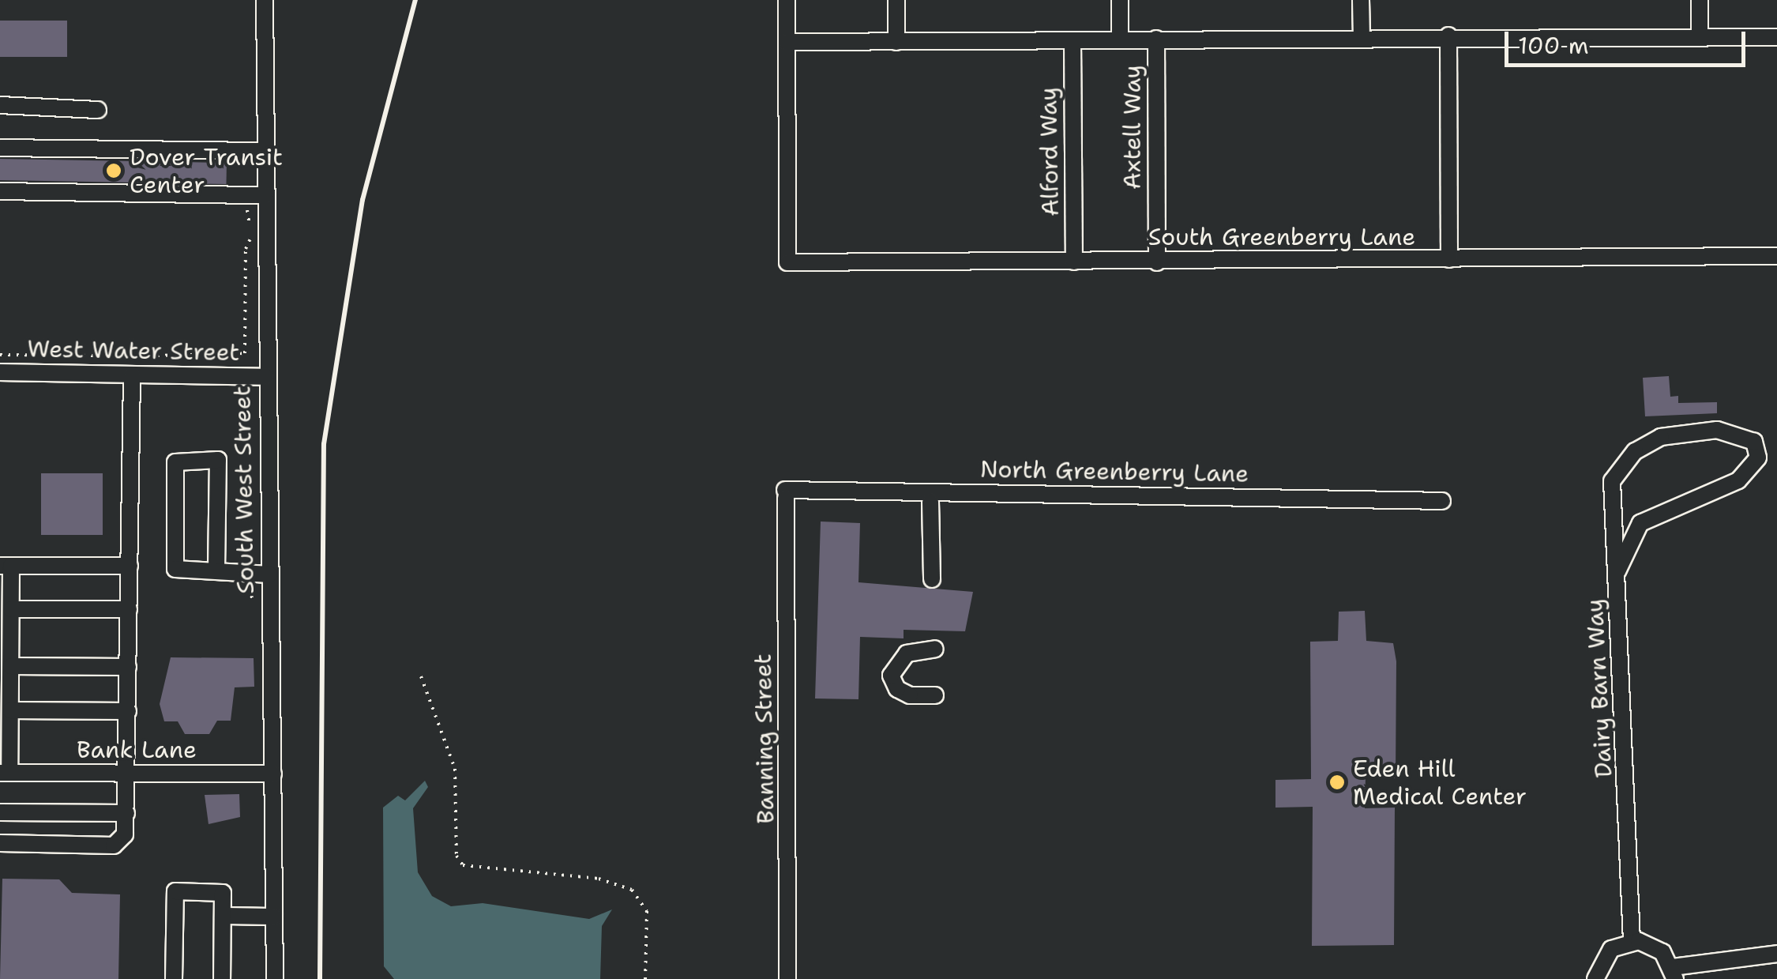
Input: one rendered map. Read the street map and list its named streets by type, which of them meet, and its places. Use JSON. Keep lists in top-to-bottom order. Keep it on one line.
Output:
{"streets":{"street":["Axtell Way","Alford Way","South Greenberry Lane","West Water Street","North Greenberry Lane","South West Street","Dairy Barn Way","Banning Street","Bank Lane"]},"crossings":[["Axtell Way","South Greenberry Lane"],["Alford Way","South Greenberry Lane"],["West Water Street","South West Street"],["North Greenberry Lane","Banning Street"],["South West Street","Bank Lane"]],"places":["Dover Transit Center","Eden Hill Medical Center"],"scale_bar":"100 m"}
